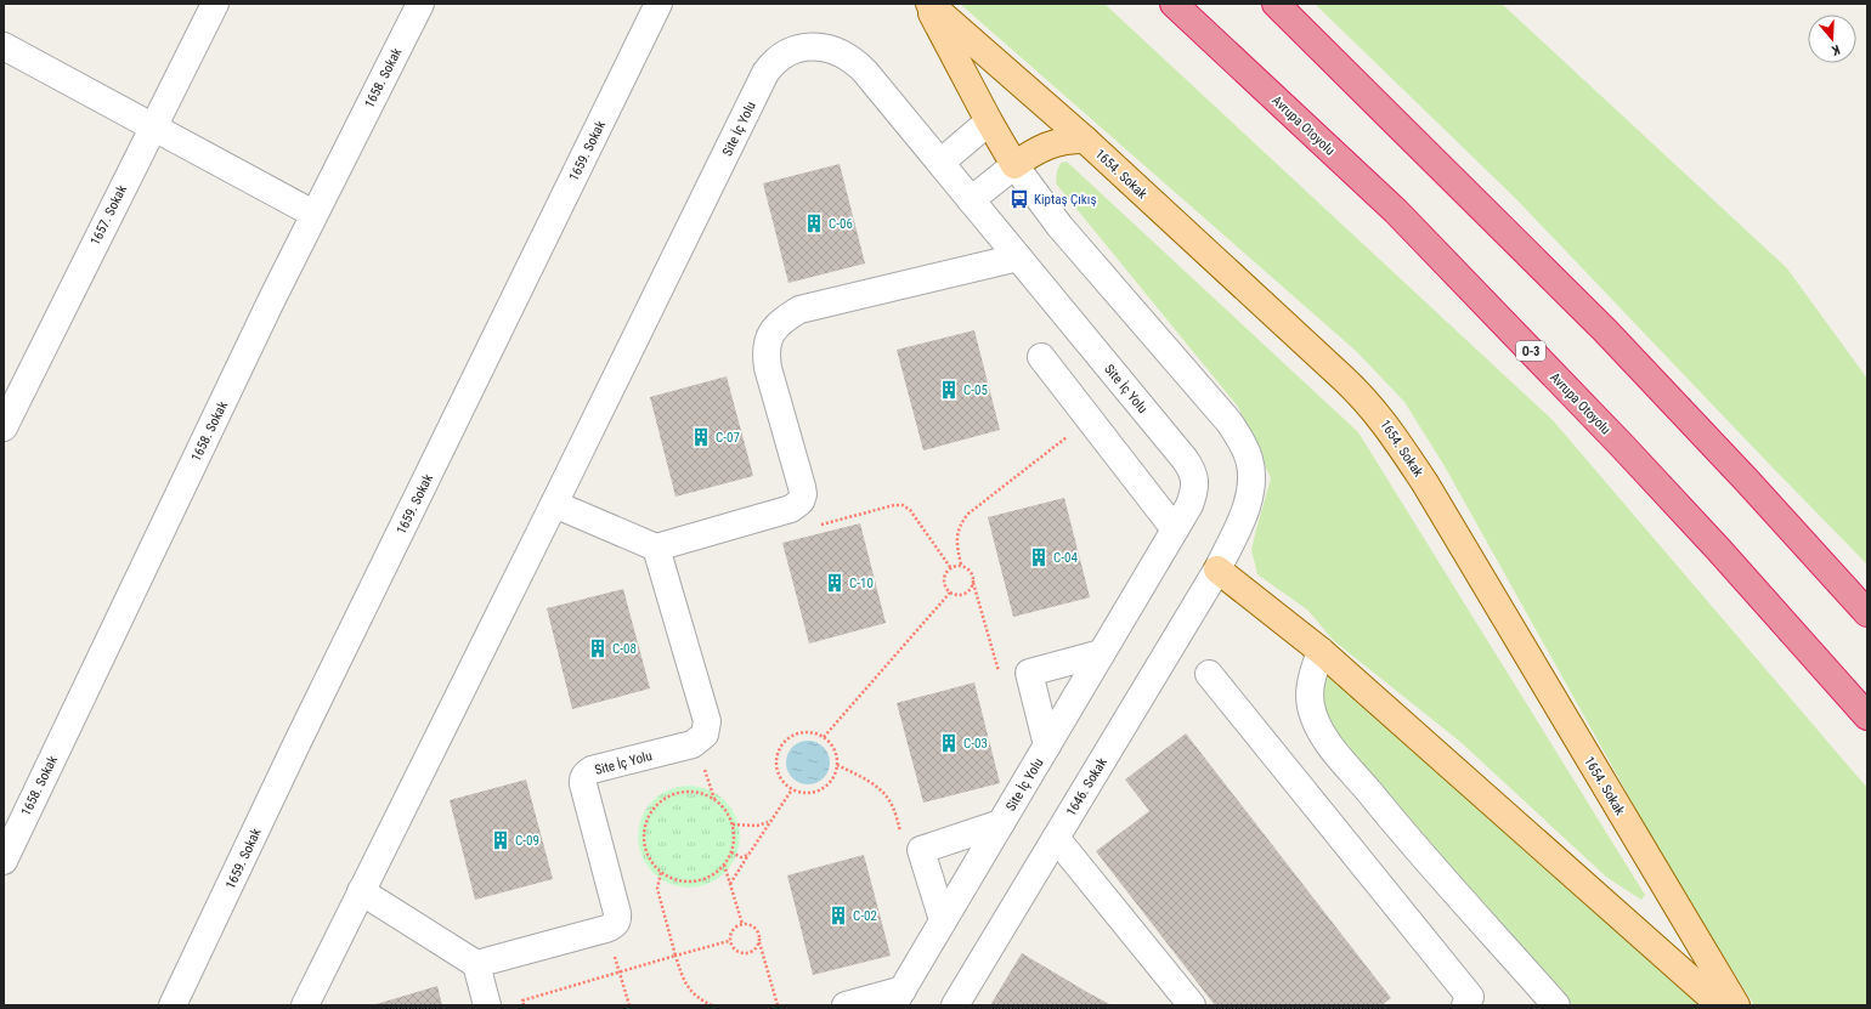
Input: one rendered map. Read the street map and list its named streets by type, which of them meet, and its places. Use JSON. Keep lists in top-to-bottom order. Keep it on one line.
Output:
{"streets":{"highway":["Avrupa Otoyolu","O-3"],"main road":["1654. Sokak"],"street":["1658. Sokak","Site İç Yolu","1659. Sokak","1657. Sokak","1646. Sokak"]},"places":{"bus stop":["Kiptaş Çıkış"],"building":["C-06","C-05","C-07","C-04","C-10","C-08","C-03","C-09","C-02"]},"north":"bottom"}
